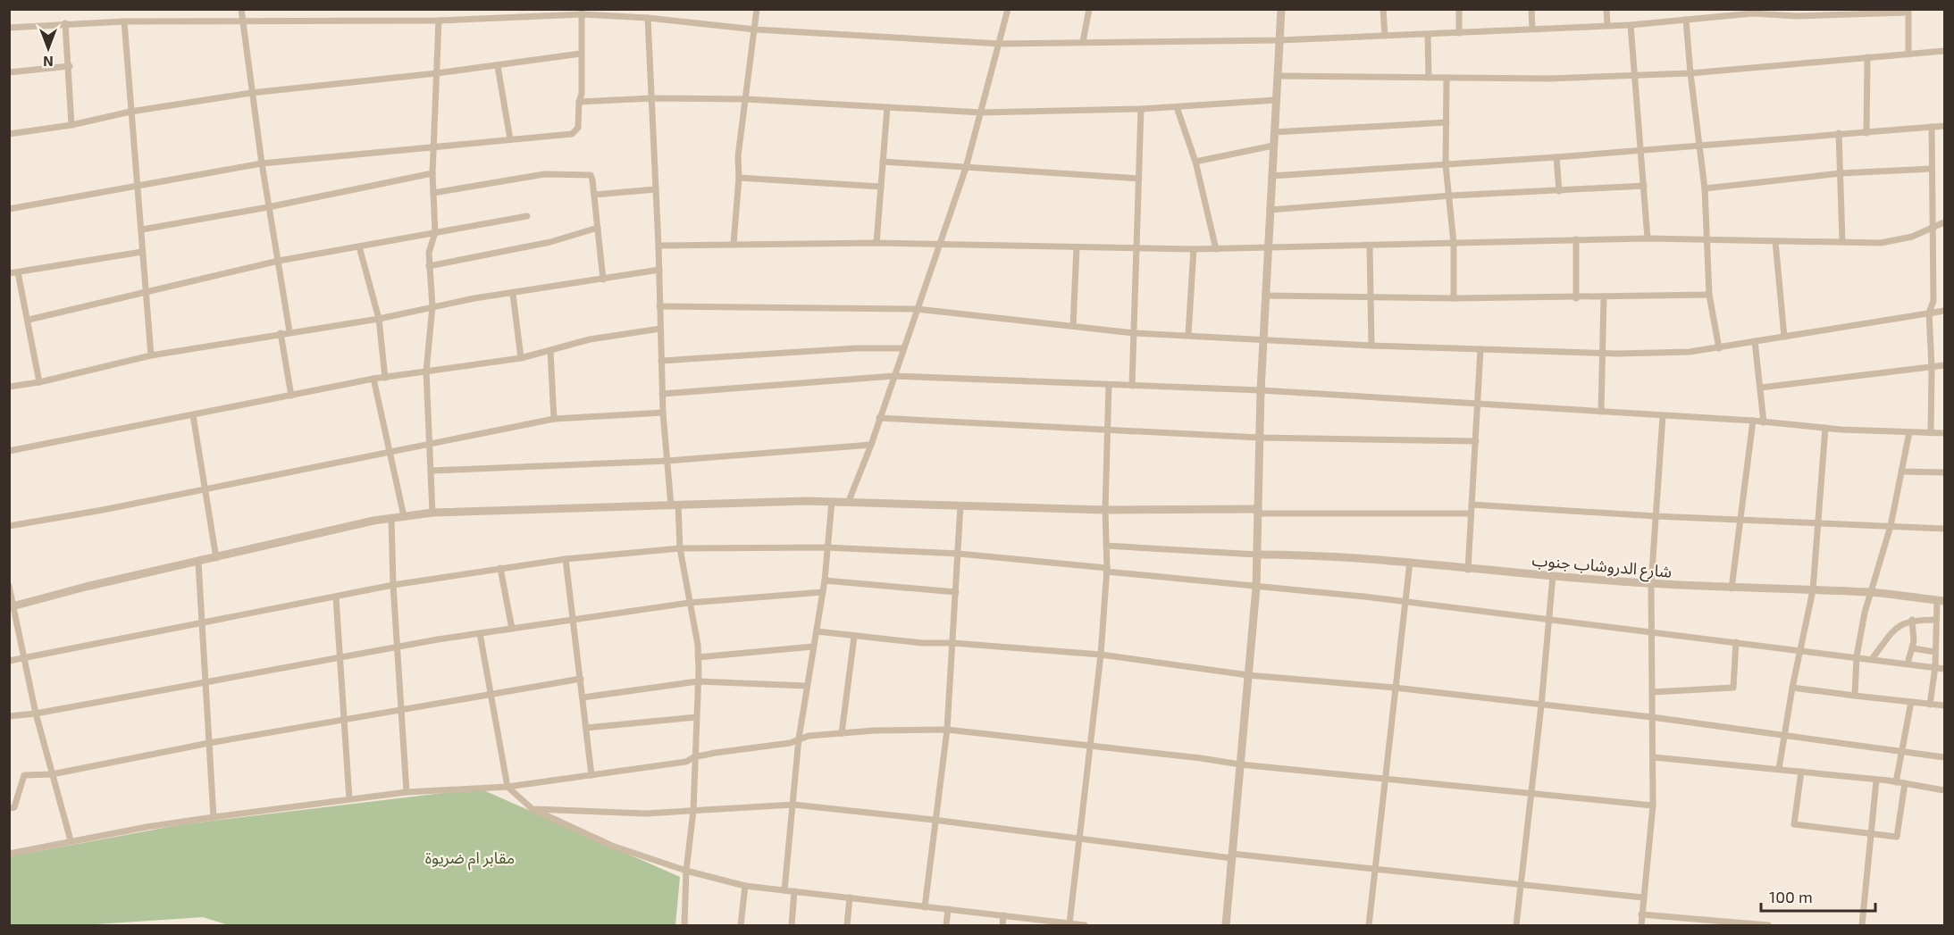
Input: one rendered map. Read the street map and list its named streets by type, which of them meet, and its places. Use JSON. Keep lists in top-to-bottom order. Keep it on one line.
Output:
{"streets":{"street":["شارع الدروشاب جنوب"]},"parks":["مقابر ام ضريوة"],"scale_bar":"100 m","north":"bottom"}
